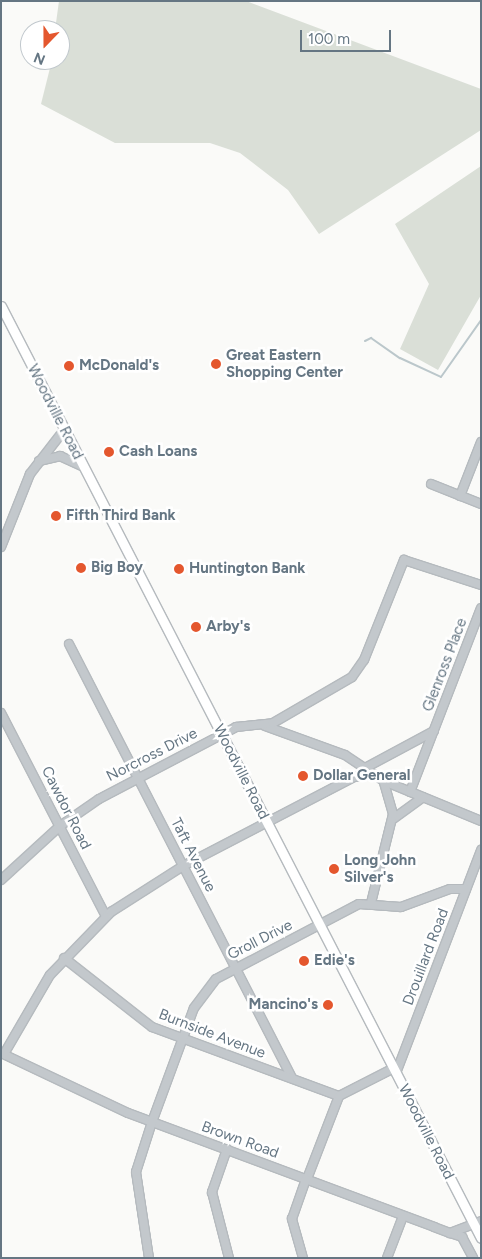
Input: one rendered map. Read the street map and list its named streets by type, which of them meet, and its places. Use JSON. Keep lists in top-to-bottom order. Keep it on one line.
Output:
{"streets":{"main road":["Woodville Road"],"street":["Glenross Place","Norcross Drive","Cawdor Road","Taft Avenue","Groll Drive","Drouillard Road","Burnside Avenue","Brown Road"]},"crossings":[["Woodville Road","Norcross Drive"],["Woodville Road","Groll Drive"],["Woodville Road","Drouillard Road"],["Norcross Drive","Cawdor Road"],["Norcross Drive","Taft Avenue"],["Taft Avenue","Groll Drive"],["Taft Avenue","Burnside Avenue"],["Groll Drive","Burnside Avenue"],["Groll Drive","Brown Road"]],"places":["Great Eastern Shopping Center","McDonald's","Cash Loans","Fifth Third Bank","Big Boy","Huntington Bank","Arby's","Dollar General","Long John Silver's","Edie's","Mancino's"],"scale_bar":"100 m","north":"bottom"}
